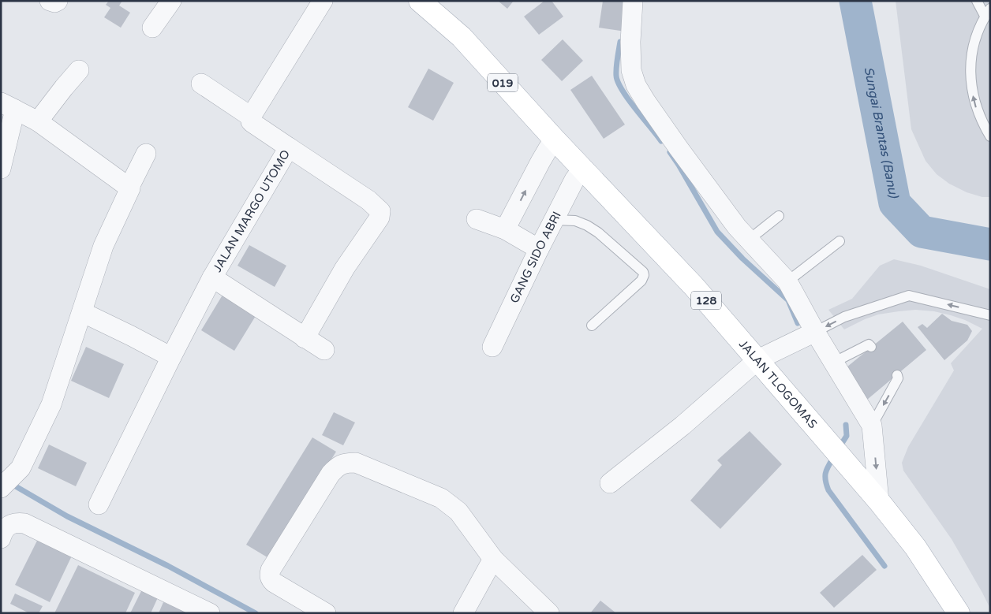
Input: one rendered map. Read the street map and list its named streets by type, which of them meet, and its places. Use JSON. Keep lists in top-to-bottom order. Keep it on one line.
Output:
{"streets":{"main road":["019","128","JALAN TLOGOMAS"],"street":["JALAN MARGO UTOMO","GANG SIDO ABRI"]},"crossings":[["019","GANG SIDO ABRI"],["019","JALAN TLOGOMAS"],["GANG SIDO ABRI","JALAN TLOGOMAS"]],"water":["Sungai Brantas (Banu)"]}
